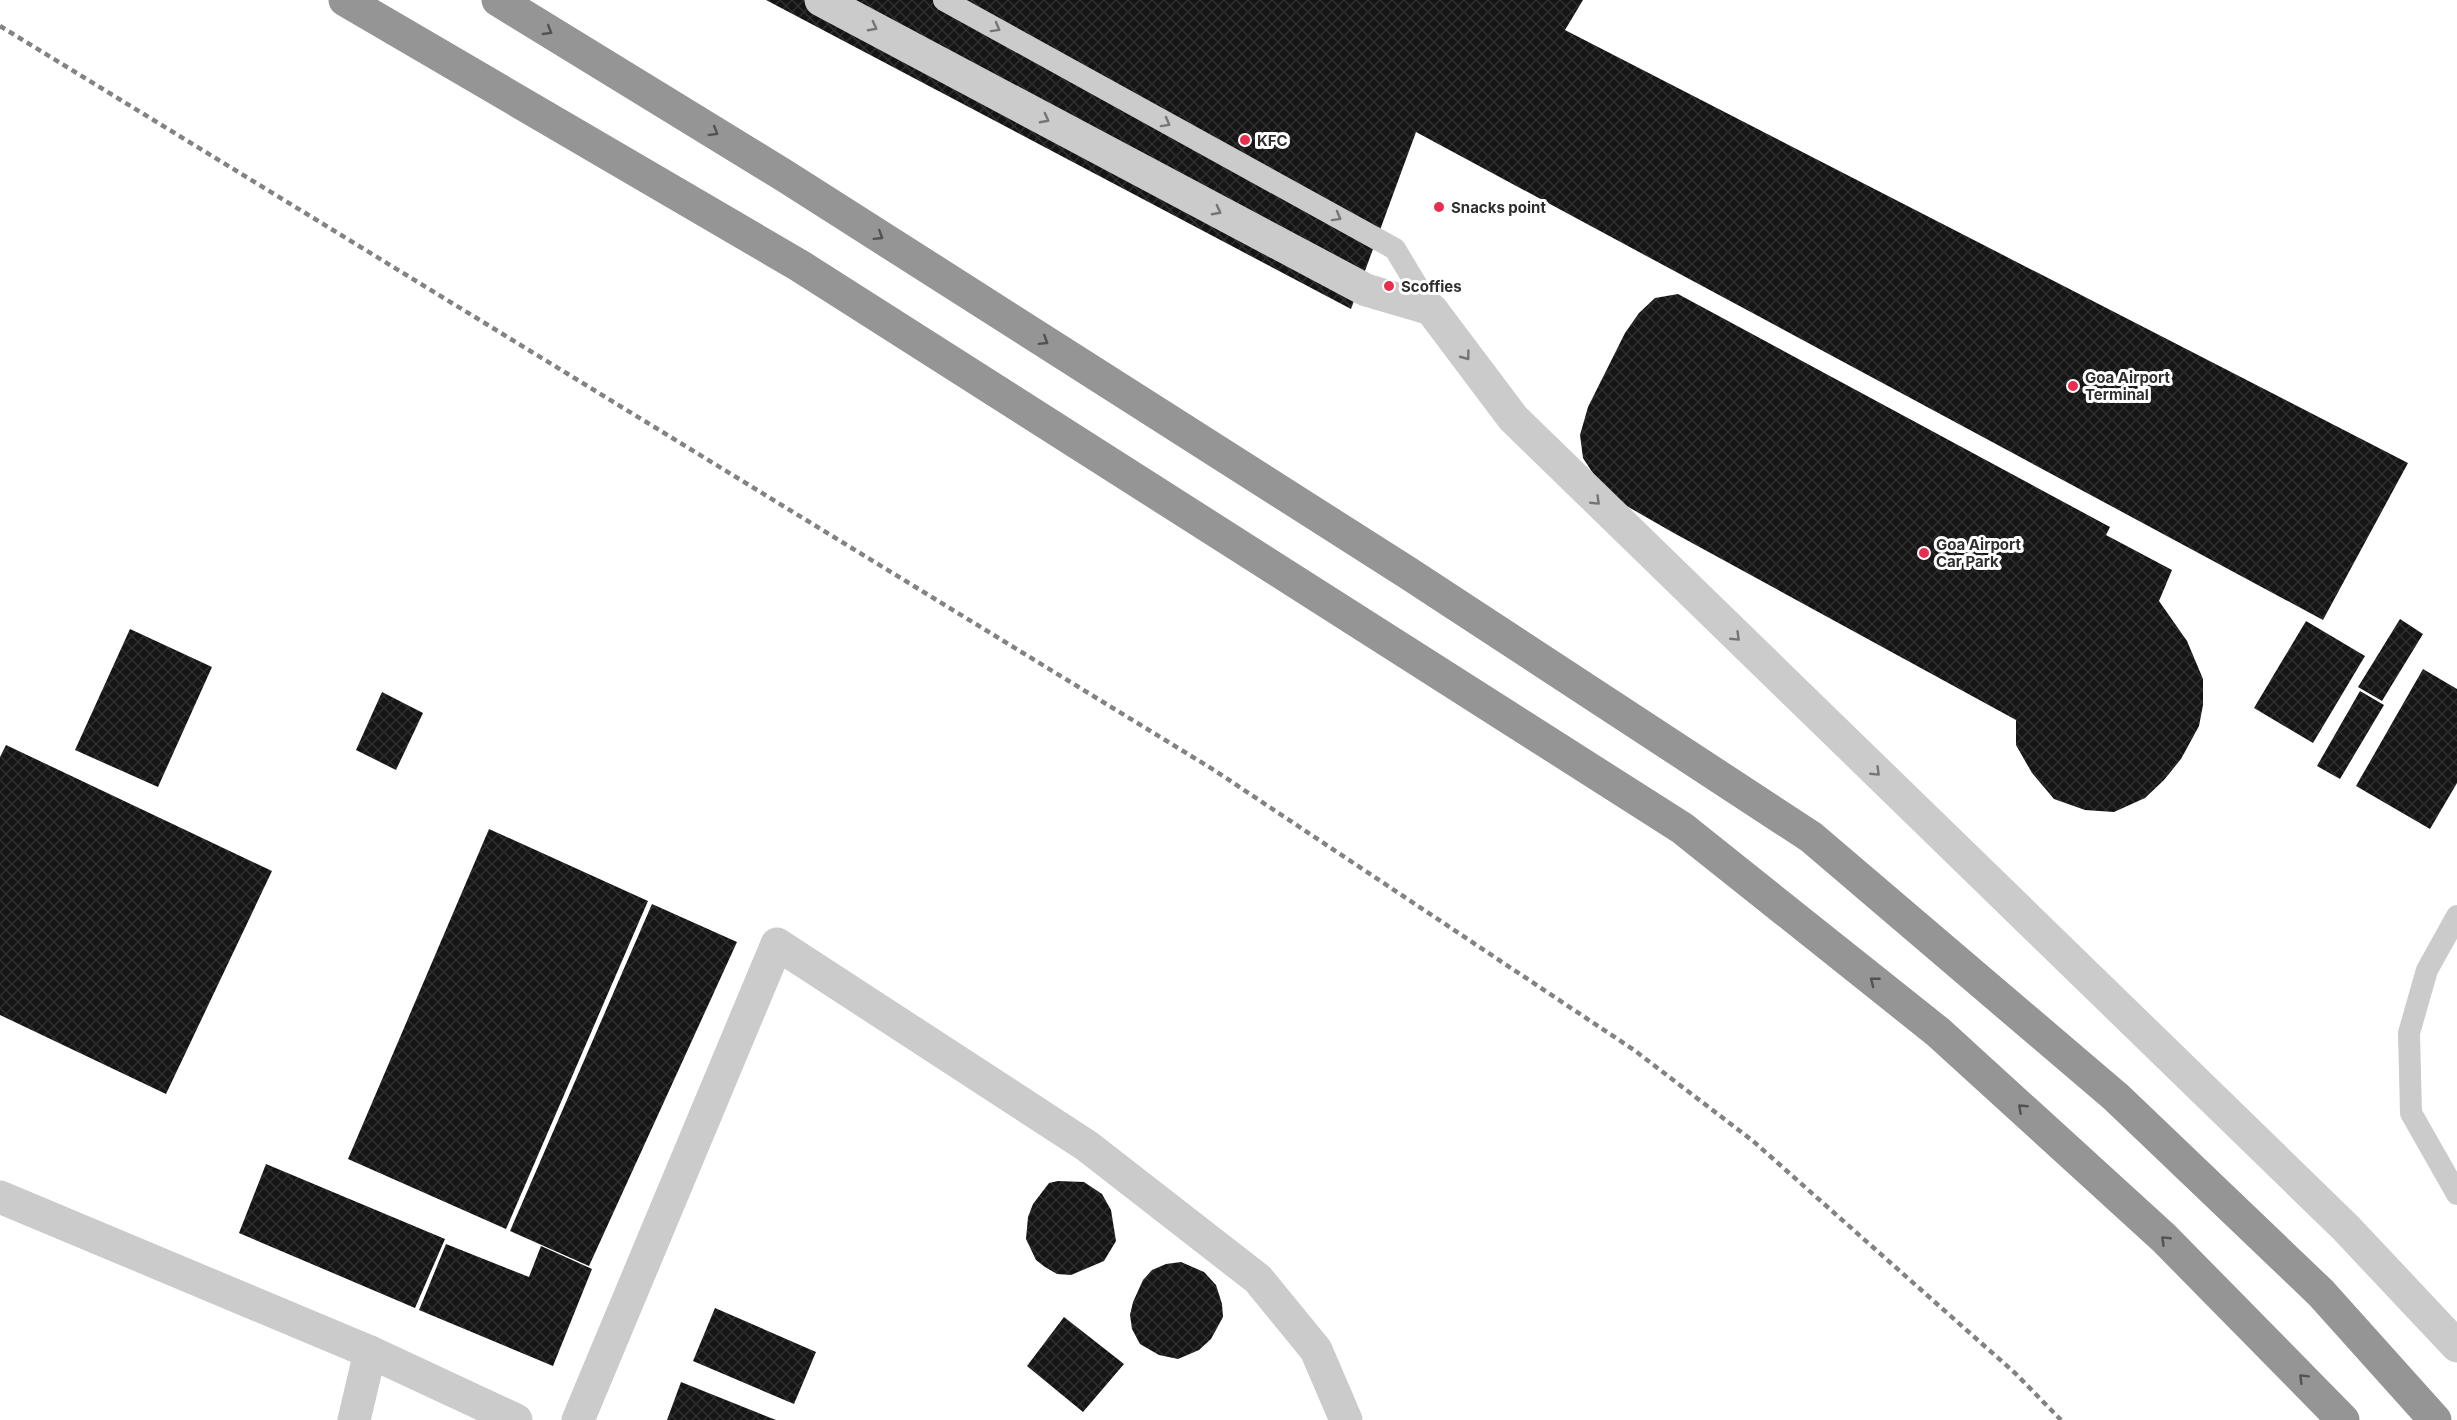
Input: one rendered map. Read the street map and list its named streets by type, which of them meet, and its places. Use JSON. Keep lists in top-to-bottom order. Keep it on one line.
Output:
{"places":["KFC","Snacks point","Scoffies","Goa Airport Terminal","Goa Airport Car Park"]}
